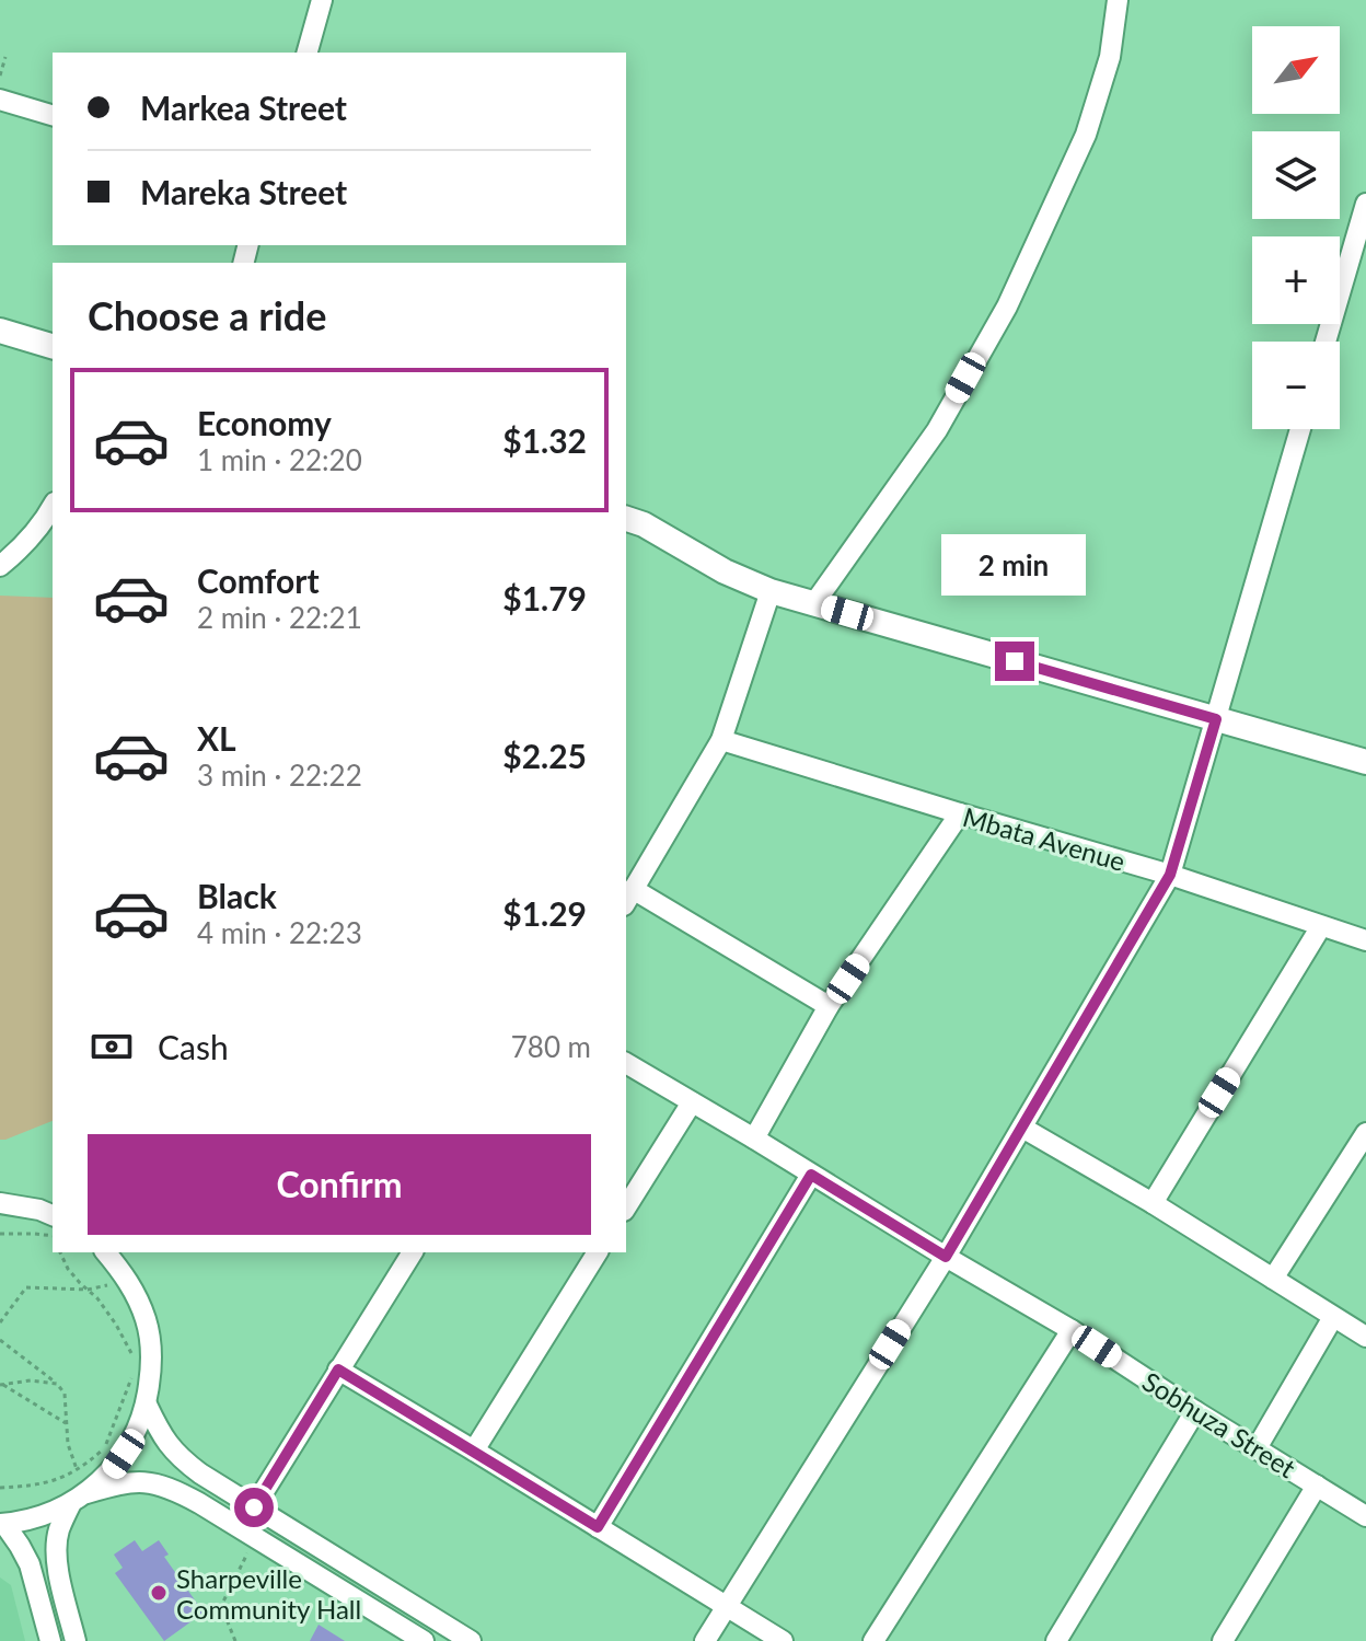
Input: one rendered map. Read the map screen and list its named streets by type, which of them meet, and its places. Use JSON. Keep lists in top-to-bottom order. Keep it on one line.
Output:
{"streets":{"street":["Mbata Avenue","Sobhuza Street"]},"places":["Sharpeville Community Hall"],"north":"top right","page":{"map_buttons":["+","−"],"banner":["Markea Street","Mareka Street"],"heading":"Choose a ride","list":[{"name":"Economy","note":"1 min · 22:20","value":"$1.32"},{"name":"Comfort","note":"2 min · 22:21","value":"$1.79"},{"name":"XL","note":"3 min · 22:22","value":"$2.25"},{"name":"Black","note":"4 min · 22:23","value":"$1.29"}],"bubble":"2 min","pay":["Cash","780 m"],"buttons":"Confirm"}}
